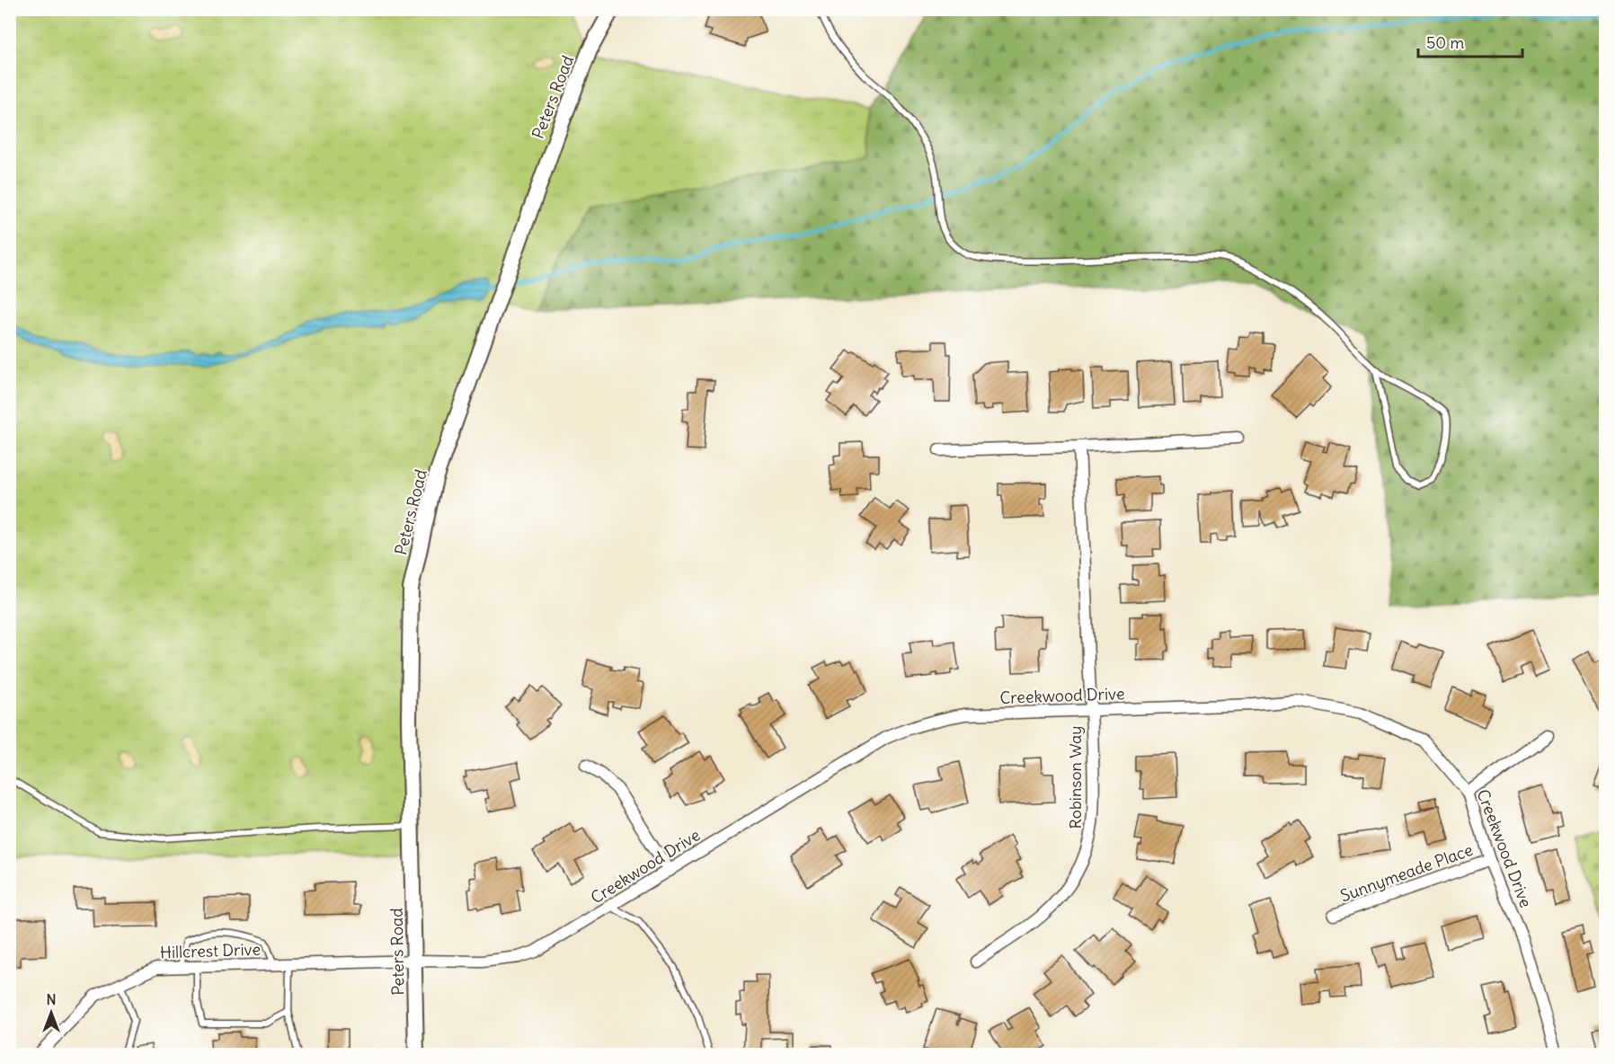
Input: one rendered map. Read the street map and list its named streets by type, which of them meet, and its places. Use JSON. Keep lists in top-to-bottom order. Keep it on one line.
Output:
{"streets":{"street":["Peters Road","Creekwood Drive","Robinson Way","Sunnymeade Place","Hillcrest Drive"]},"crossings":[["Peters Road","Creekwood Drive"],["Peters Road","Hillcrest Drive"],["Creekwood Drive","Robinson Way"],["Creekwood Drive","Sunnymeade Place"],["Creekwood Drive","Hillcrest Drive"]],"scale_bar":"50 m","north":"top"}
